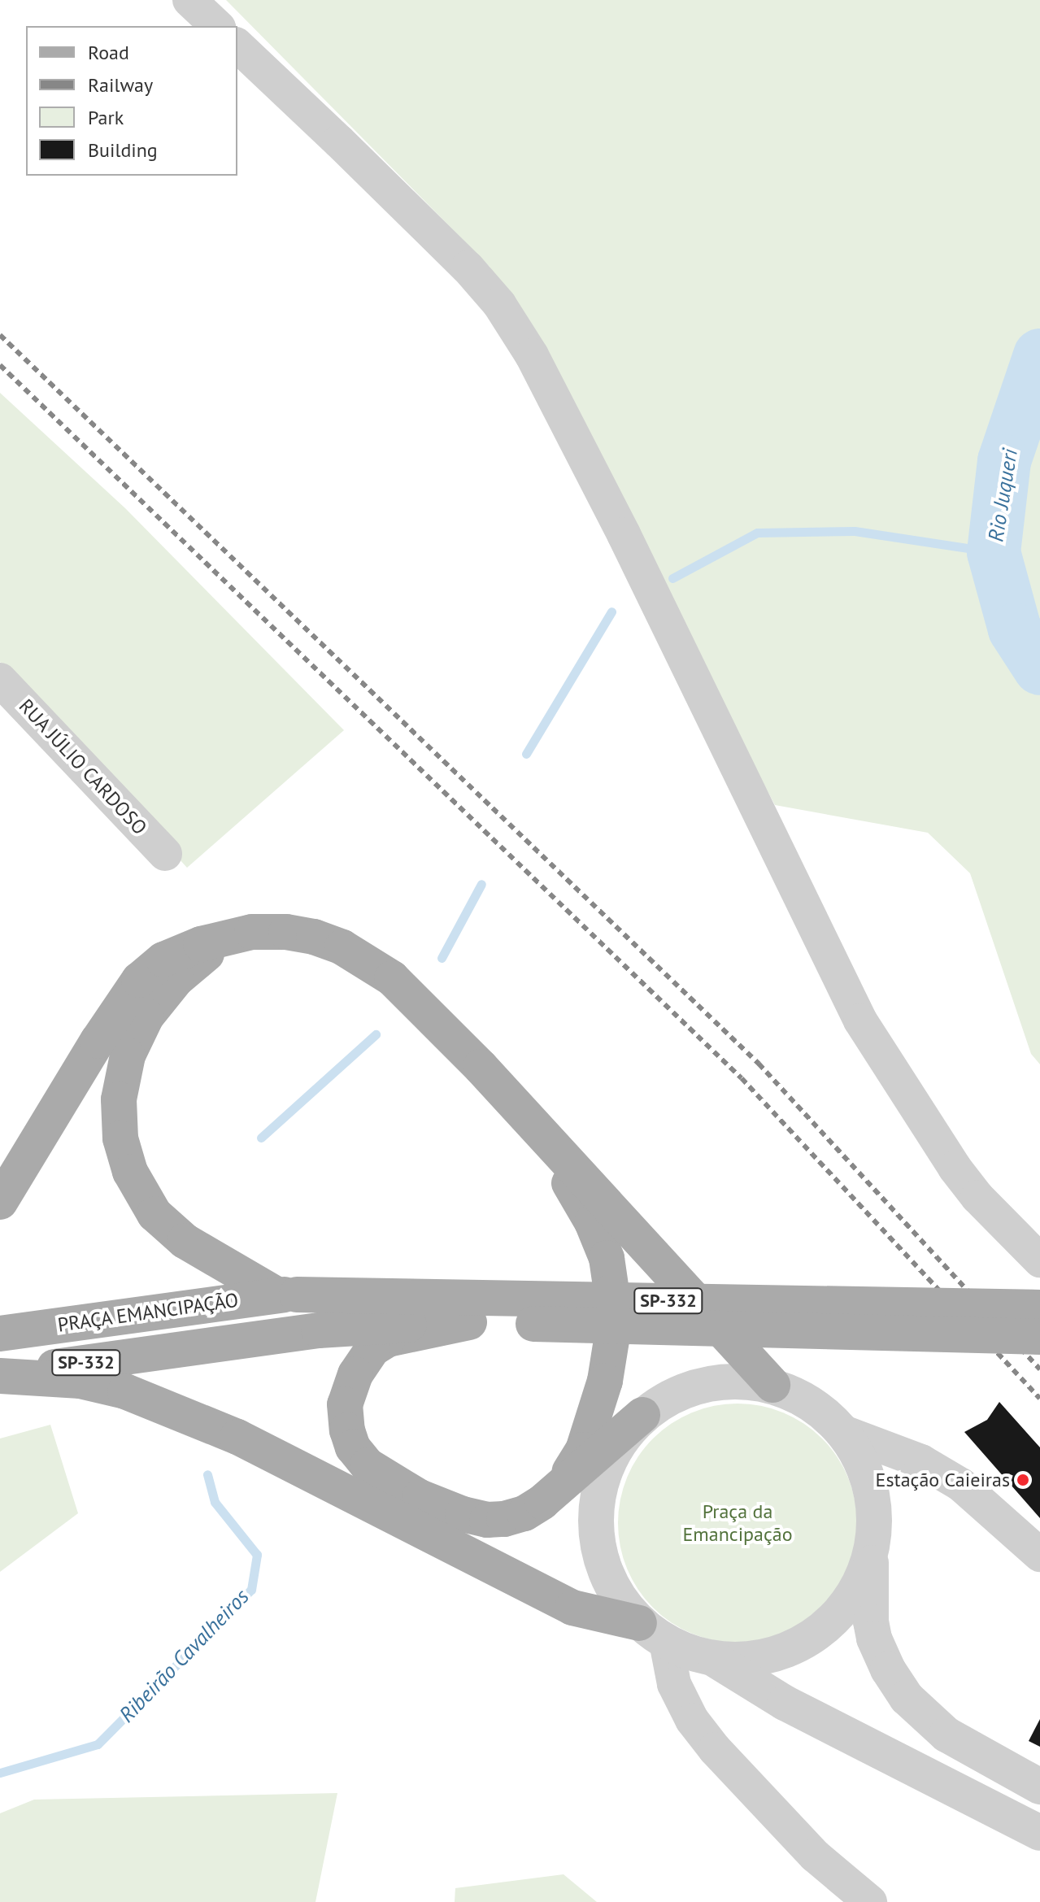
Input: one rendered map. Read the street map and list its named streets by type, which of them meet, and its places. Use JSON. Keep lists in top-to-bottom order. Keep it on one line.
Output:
{"streets":{"main road":["SP-332","PRAÇA EMANCIPAÇÃO"],"street":["RUA JÚLIO CARDOSO"]},"crossings":[["SP-332","PRAÇA EMANCIPAÇÃO"]],"water":["Rio Juqueri","Ribeirão Cavalheiros"],"parks":["Praça da Emancipação"],"places":["Estação Caieiras"],"legend":["Road","Railway","Park","Building"]}
